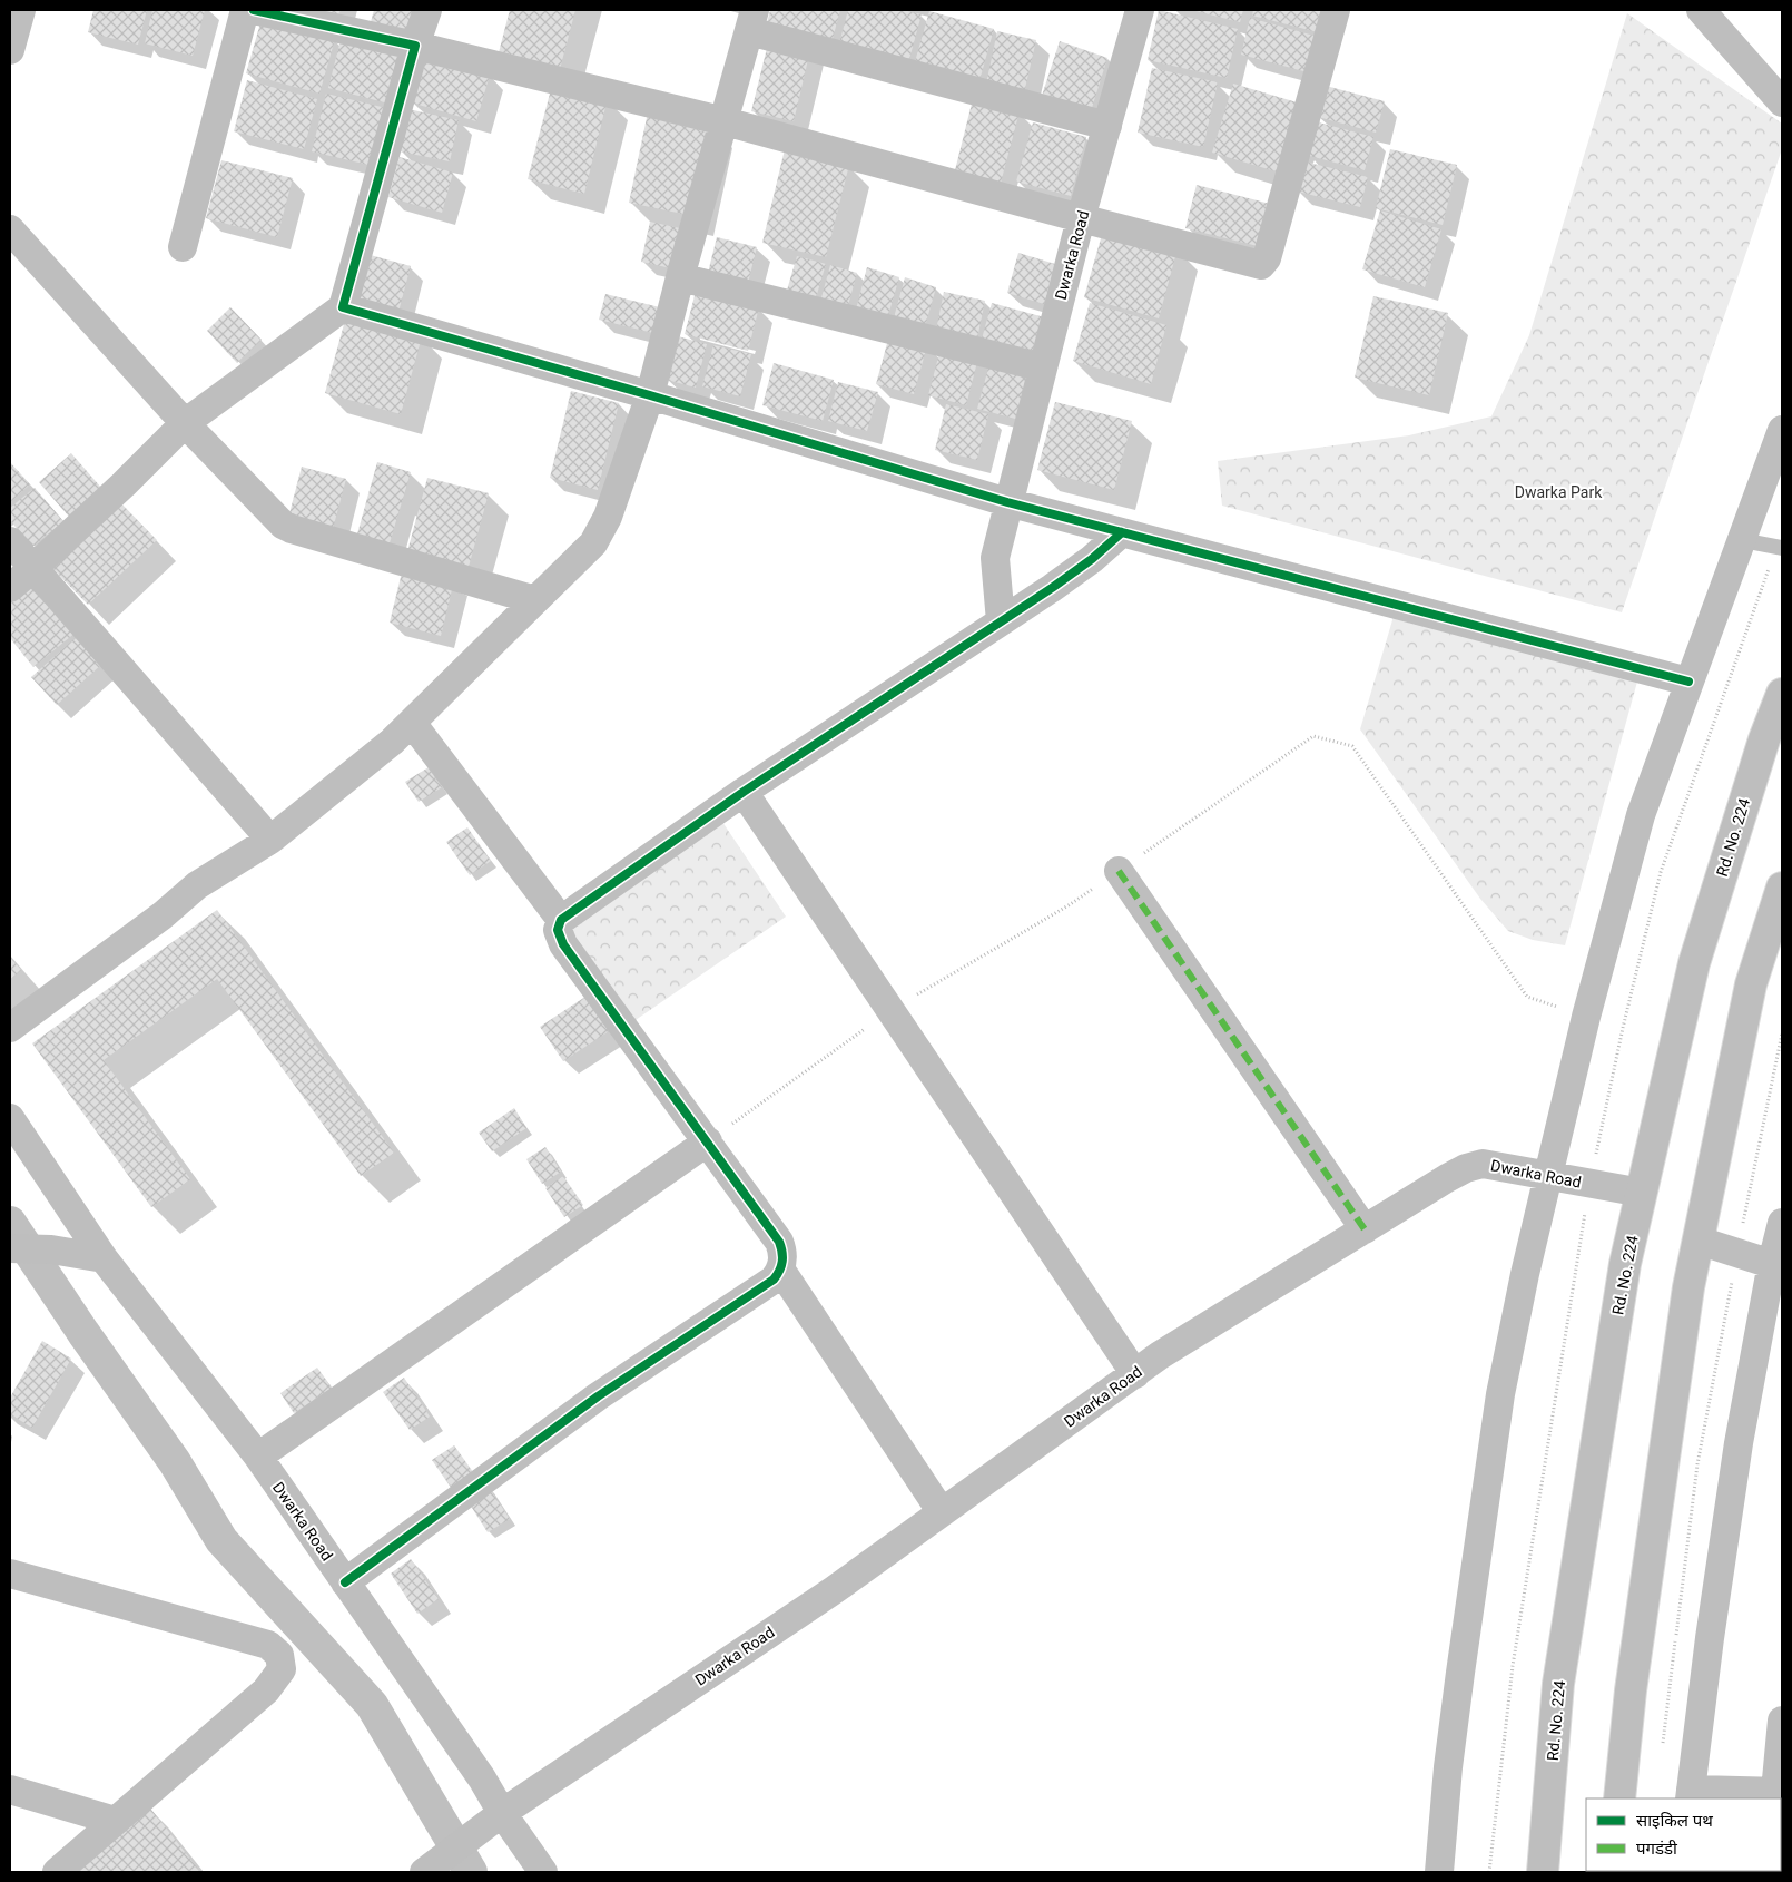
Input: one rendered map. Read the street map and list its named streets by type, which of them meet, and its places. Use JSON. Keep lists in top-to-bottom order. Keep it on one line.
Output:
{"streets":{"main road":["Rd. No. 224"],"street":["Dwarka Road"]},"crossings":[["Dwarka Road","Rd. No. 224"]],"parks":["Dwarka Park"],"legend":["साइकिल पथ","पगडंडी"]}
